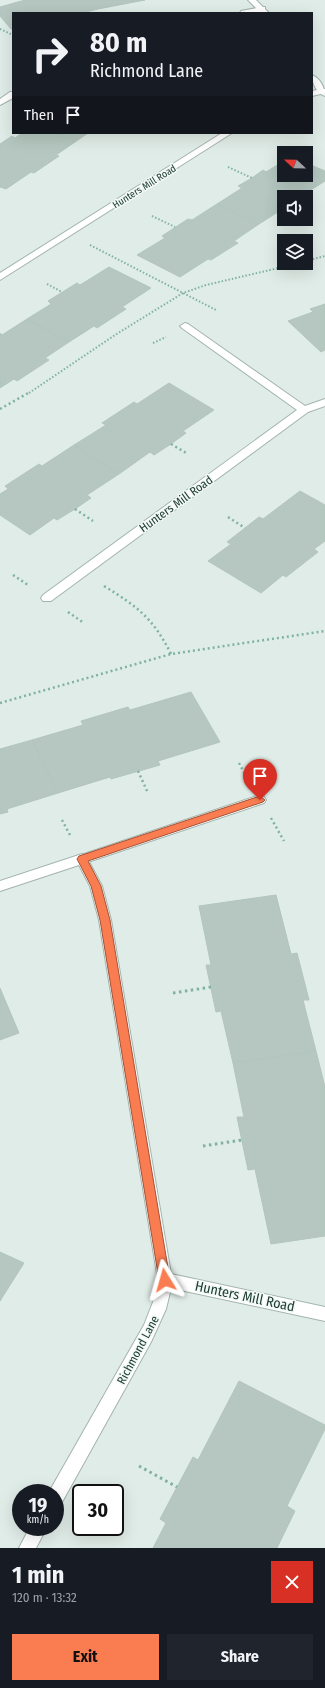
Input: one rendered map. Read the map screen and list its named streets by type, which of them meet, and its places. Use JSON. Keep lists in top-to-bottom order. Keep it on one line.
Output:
{"streets":{"street":["Hunters Mill Road","Richmond Lane"]},"crossings":[["Hunters Mill Road","Richmond Lane"]],"north":"left","page":{"turn":["80 m","Richmond Lane"],"then":"Then","speed":"19 km/h","limit":"30","heading":["1 min","120 m · 13:32"],"buttons":["Exit","Share"]}}
